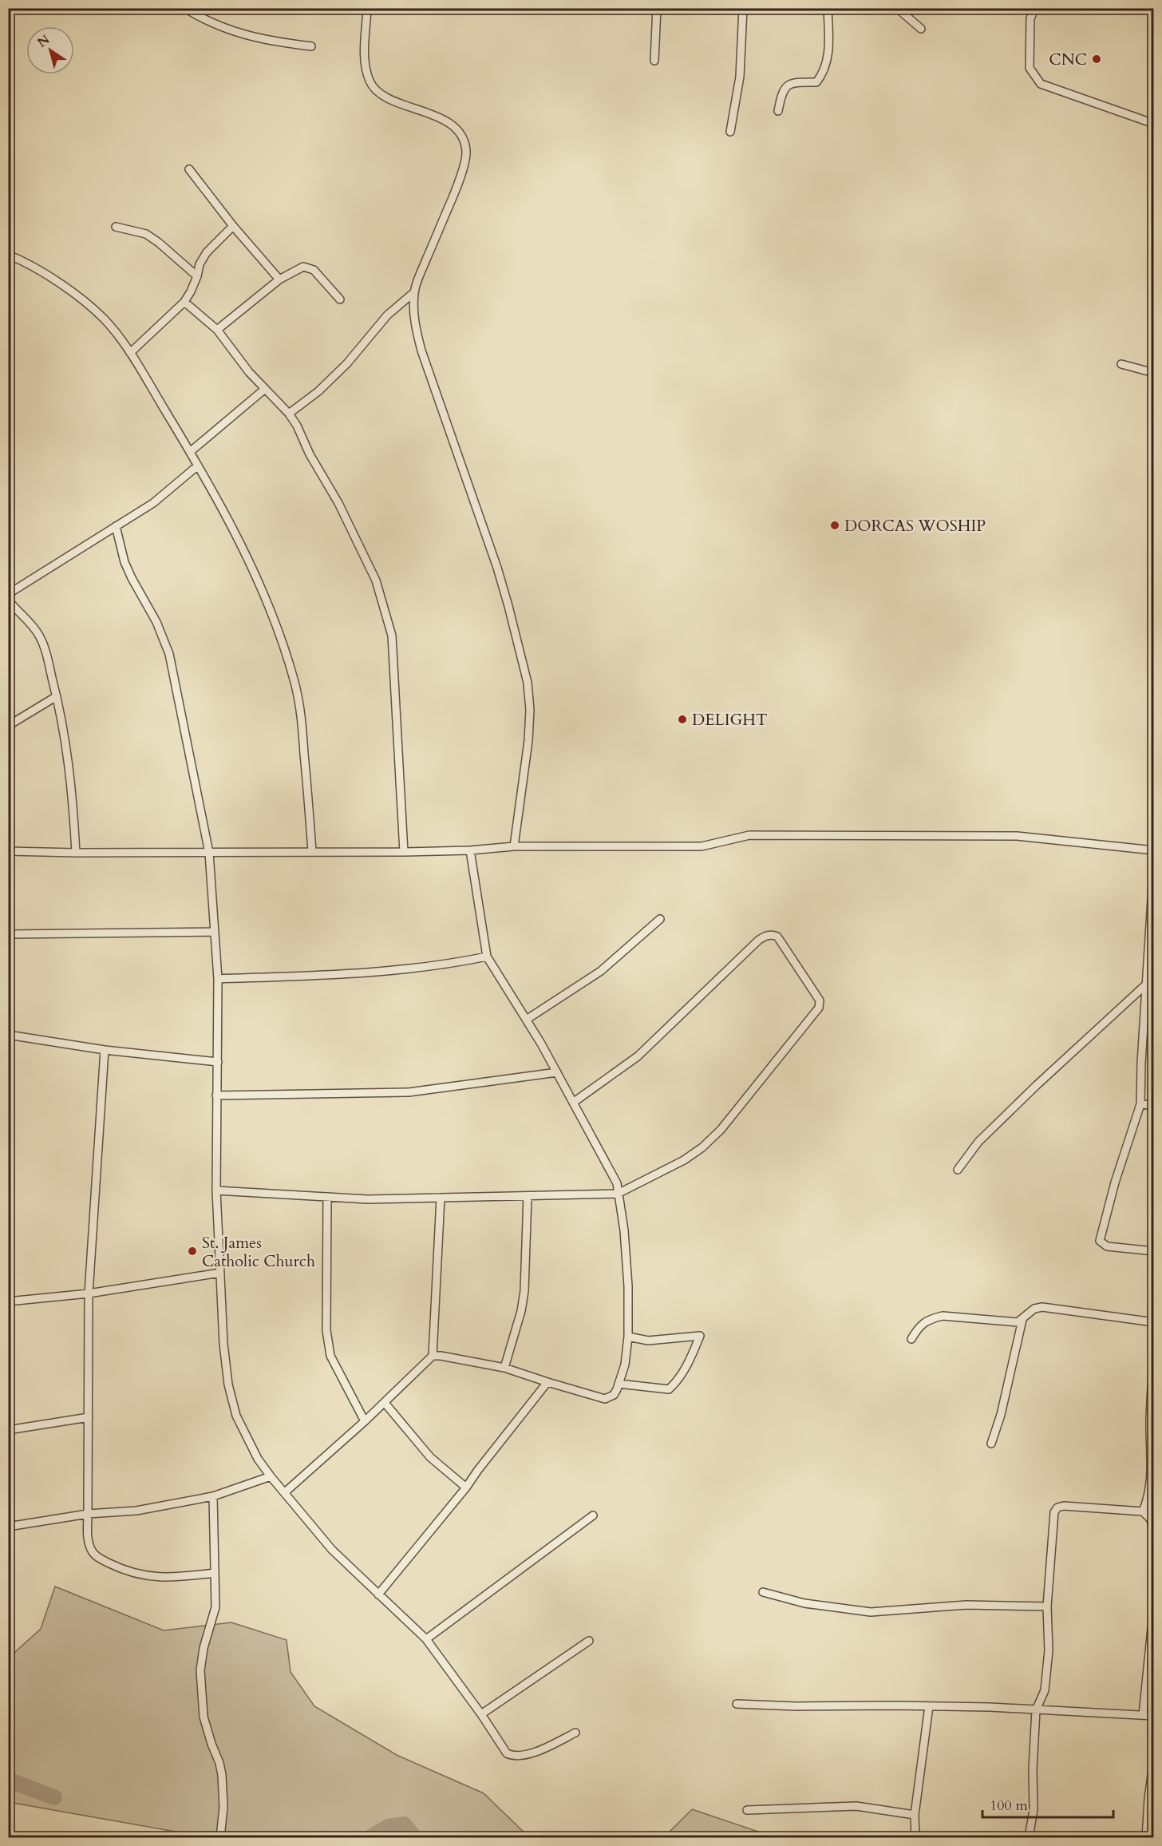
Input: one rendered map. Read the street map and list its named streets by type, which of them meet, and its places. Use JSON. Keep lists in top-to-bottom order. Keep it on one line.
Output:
{"places":["CNC","DORCAS WOSHIP","DELIGHT","St. James Catholic Church"],"scale_bar":"100 m","north":"top left"}
